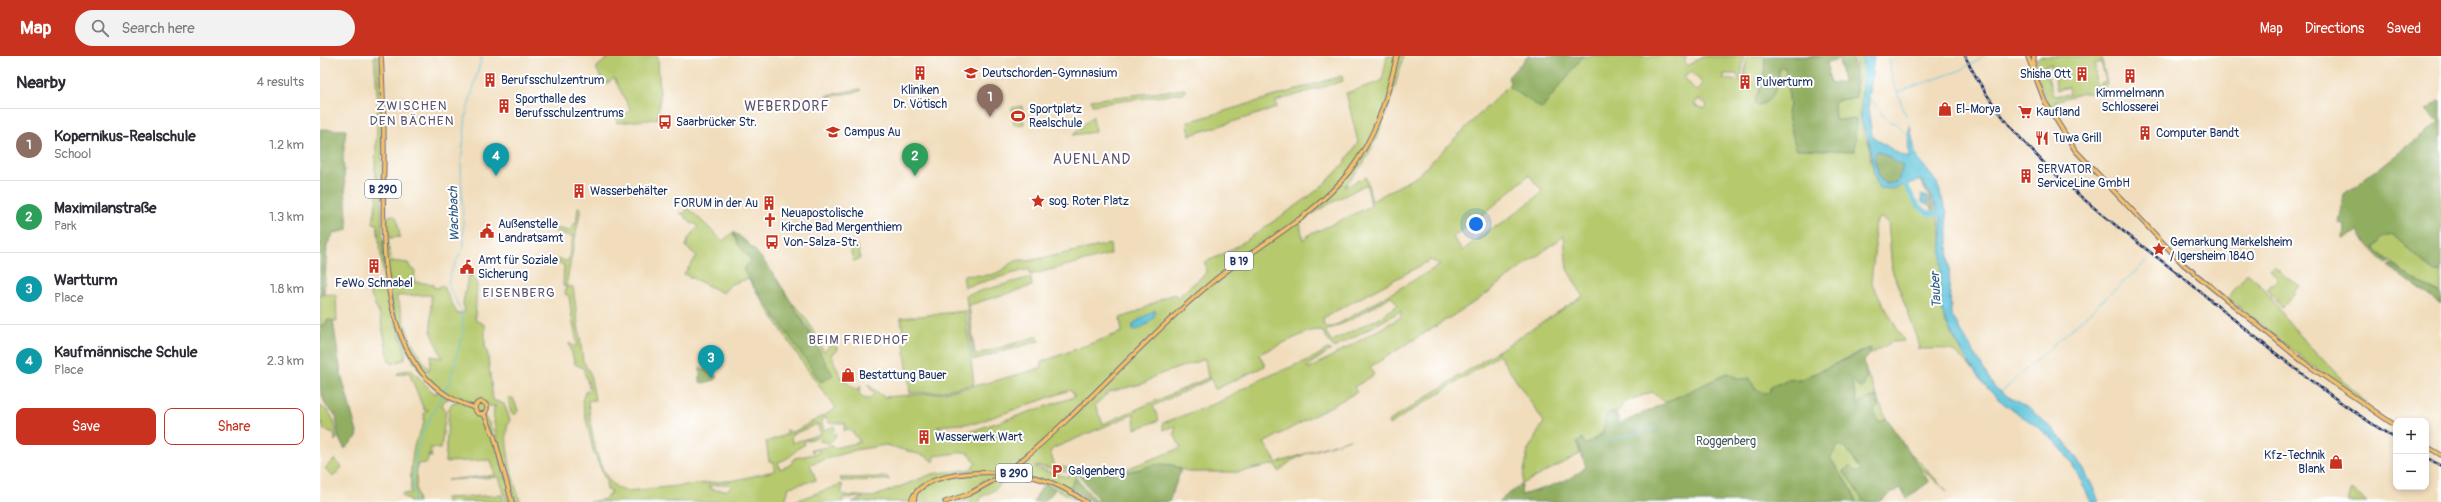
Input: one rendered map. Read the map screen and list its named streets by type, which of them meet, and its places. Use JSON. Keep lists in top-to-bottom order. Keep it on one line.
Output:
{"streets":{"main road":["B 290","B 19"]},"districts":["ZWISCHEN DEN BÄCHEN","WEBERDORF","AUENLAND","EISENBERG","BEIM FRIEDHOF"],"water":["Wachbach","Tauber"],"parks":["Roggenberg"],"places":{"building":["Kliniken Dr. Vötisch","Shisha Ott","Kimmelmann Schlosserei","Berufsschulzentrum","Pulverturm","Sporthalle des Berufsschulzentrums","Computer Bandt","SERVATOR ServiceLine GmbH","Wasserbehälter","FORUM in der Au","FeWo Schnabel","Wasserwerk Wart"],"school or university":["Deutschorden-Gymnasium","Campus Au"],"shop":["El-Morya","Bestattung Bauer","Kfz-Technik Blank"],"supermarket":["Kaufland"],"sports":["Sportplatz Realschule"],"bus stop":["Saarbrücker Str.","Von-Salza-Str."],"restaurant":["Tuwa Grill"],"place":["sog. Roter Platz","Gemarkung Markelsheim / Igersheim 1840"],"church":["Neuapostolische Kirche Bad Mergenthiem"],"public building":["Außenstelle Landratsamt","Amt für Soziale Sicherung"],"parking":["Galgenberg"]},"page":{"header":"Map","search":"Search here","nav":["Map","Directions","Saved"],"heading":["Nearby","4 results"],"pins":["1","2","4","3"],"list":[{"mark":"1","name":"Kopernikus-Realschule","note":"School","value":"1.2 km"},{"mark":"2","name":"Maximilanstraße","note":"Park","value":"1.3 km"},{"mark":"3","name":"Wartturm","note":"Place","value":"1.8 km"},{"mark":"4","name":"Kaufmännische Schule","note":"Place","value":"2.3 km"}],"buttons":["Save","Share"],"map_buttons":["+","−"]}}
